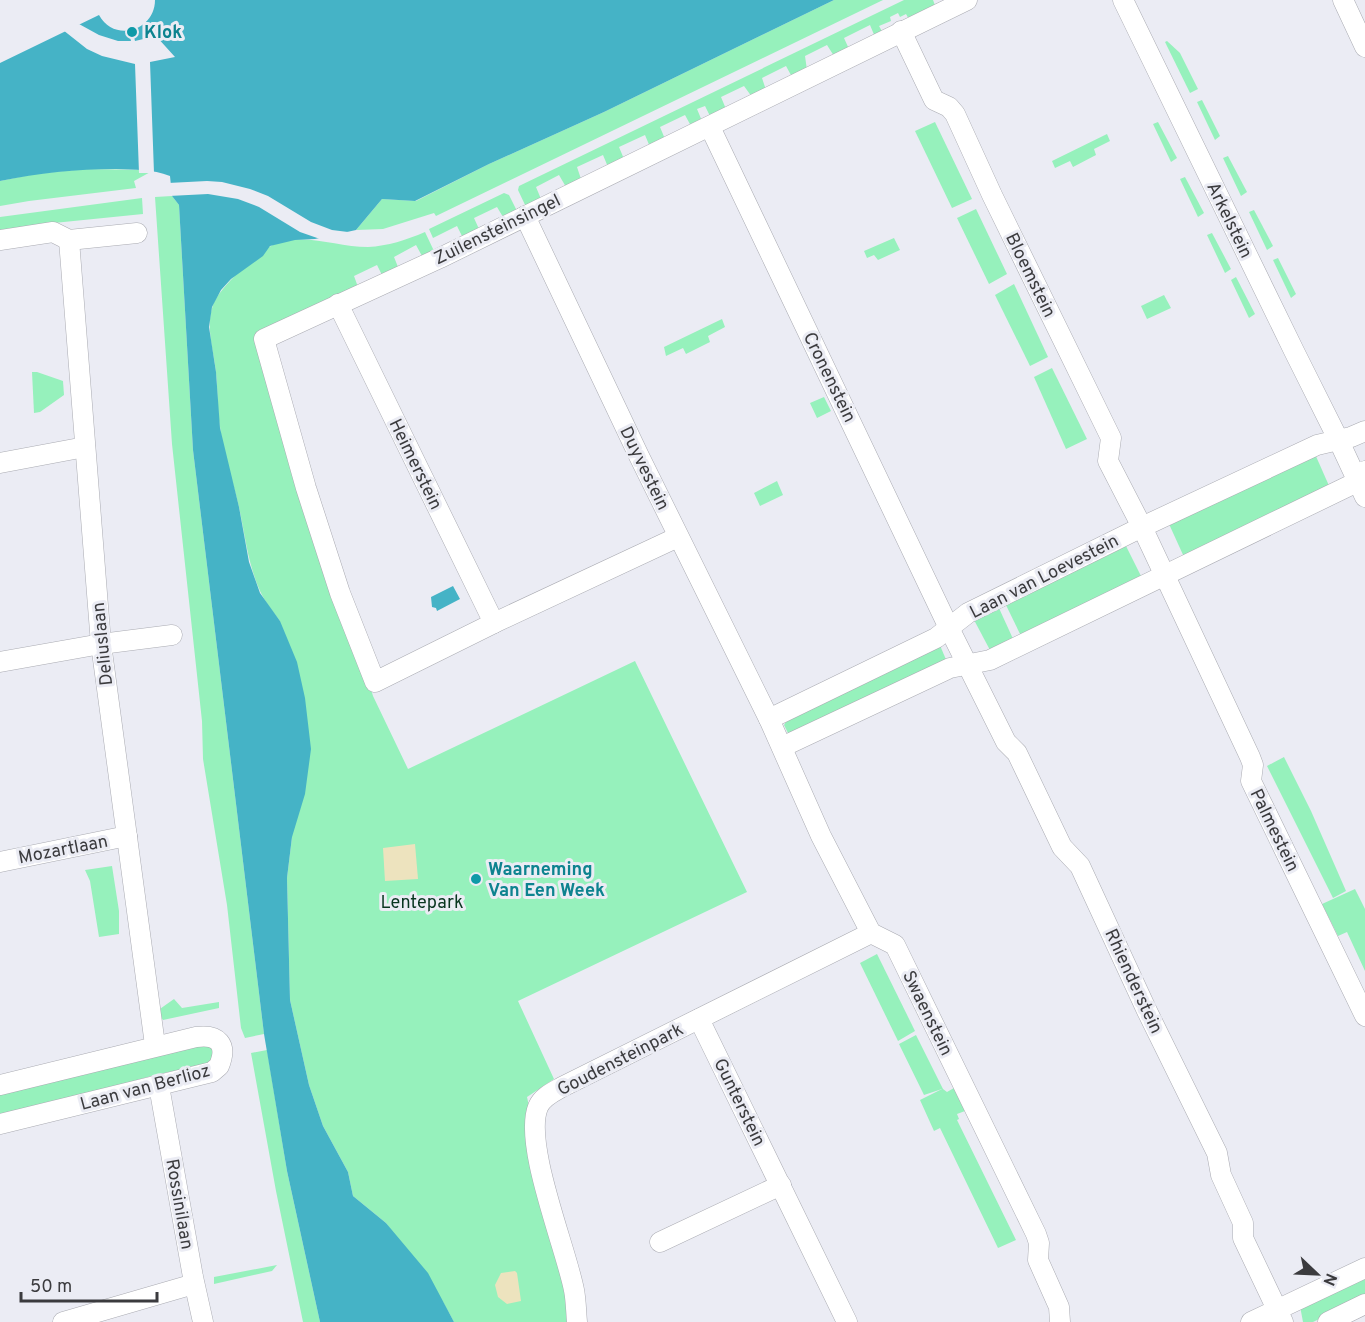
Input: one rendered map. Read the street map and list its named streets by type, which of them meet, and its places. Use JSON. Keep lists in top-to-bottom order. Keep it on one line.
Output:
{"streets":{"street":["Arkelstein","Zuilensteinsingel","Bloemstein","Cronenstein","Heimerstein","Duyvestein","Laan van Loevestein","Deliuslaan","Palmestein","Mozartlaan","Rhienderstein","Swaenstein","Goudensteinpark","Laan van Berlioz","Gunterstein","Rossinilaan"]},"crossings":[["Arkelstein","Laan van Loevestein"],["Zuilensteinsingel","Bloemstein"],["Zuilensteinsingel","Cronenstein"],["Zuilensteinsingel","Heimerstein"],["Zuilensteinsingel","Duyvestein"],["Bloemstein","Laan van Loevestein"],["Cronenstein","Laan van Loevestein"],["Duyvestein","Laan van Loevestein"],["Laan van Loevestein","Palmestein"],["Laan van Loevestein","Rhienderstein"],["Deliuslaan","Mozartlaan"],["Deliuslaan","Laan van Berlioz"],["Swaenstein","Goudensteinpark"],["Goudensteinpark","Gunterstein"],["Laan van Berlioz","Rossinilaan"]],"parks":["Lentepark"],"places":["Klok","Waarneming Van Een Week"],"scale_bar":"50 m","north":"bottom right"}
